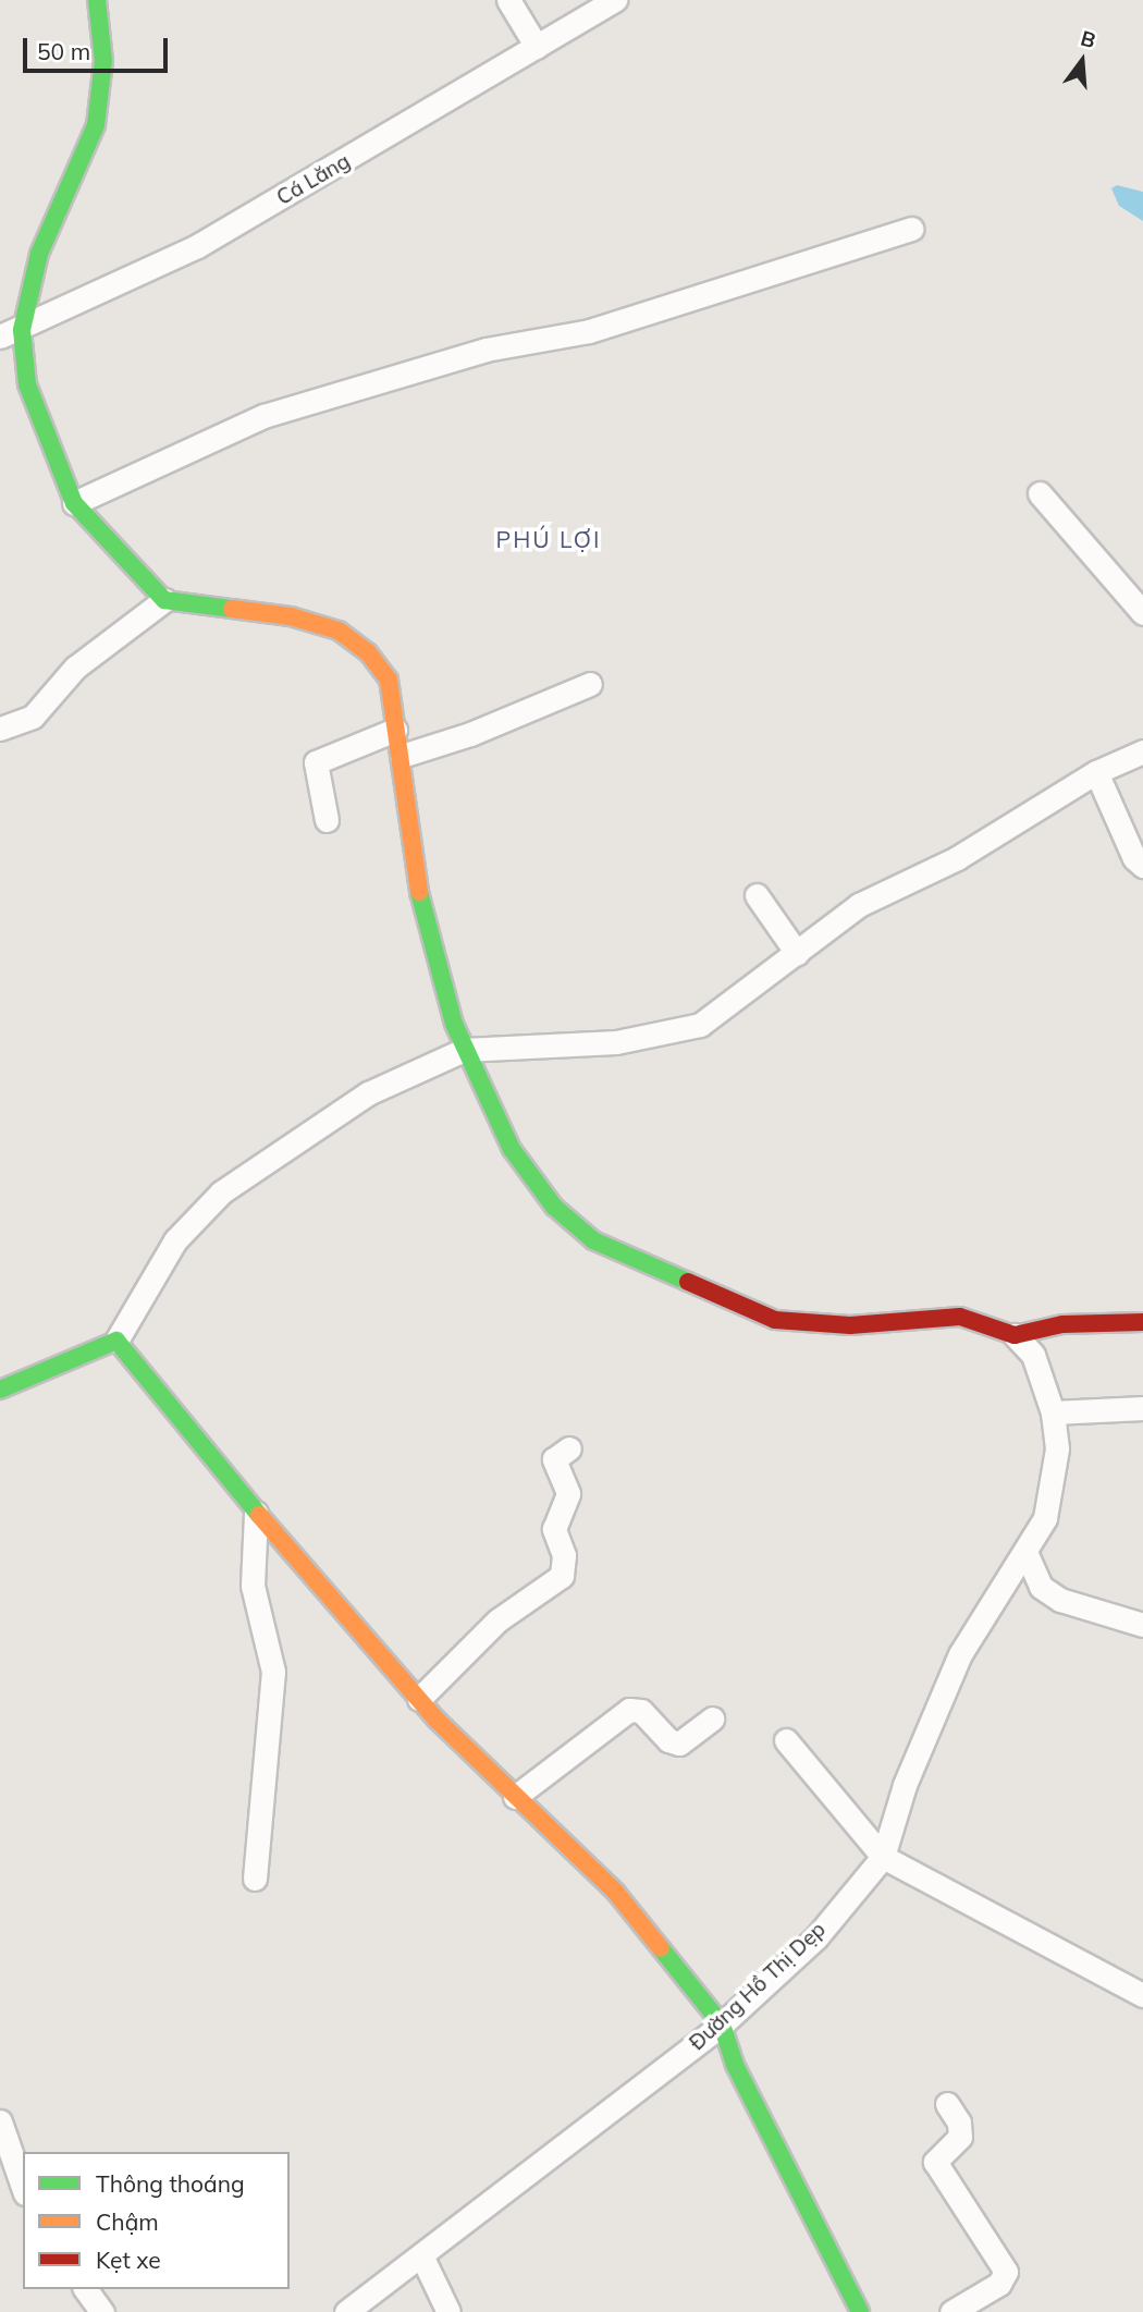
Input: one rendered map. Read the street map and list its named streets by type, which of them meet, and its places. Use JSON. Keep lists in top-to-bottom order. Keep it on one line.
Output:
{"streets":{"street":["Cá Lăng","Đường Hồ Thị Dẹp"]},"districts":["PHÚ LỢI"],"legend":["Thông thoáng","Chậm","Kẹt xe"],"scale_bar":"50 m","north":"top"}
